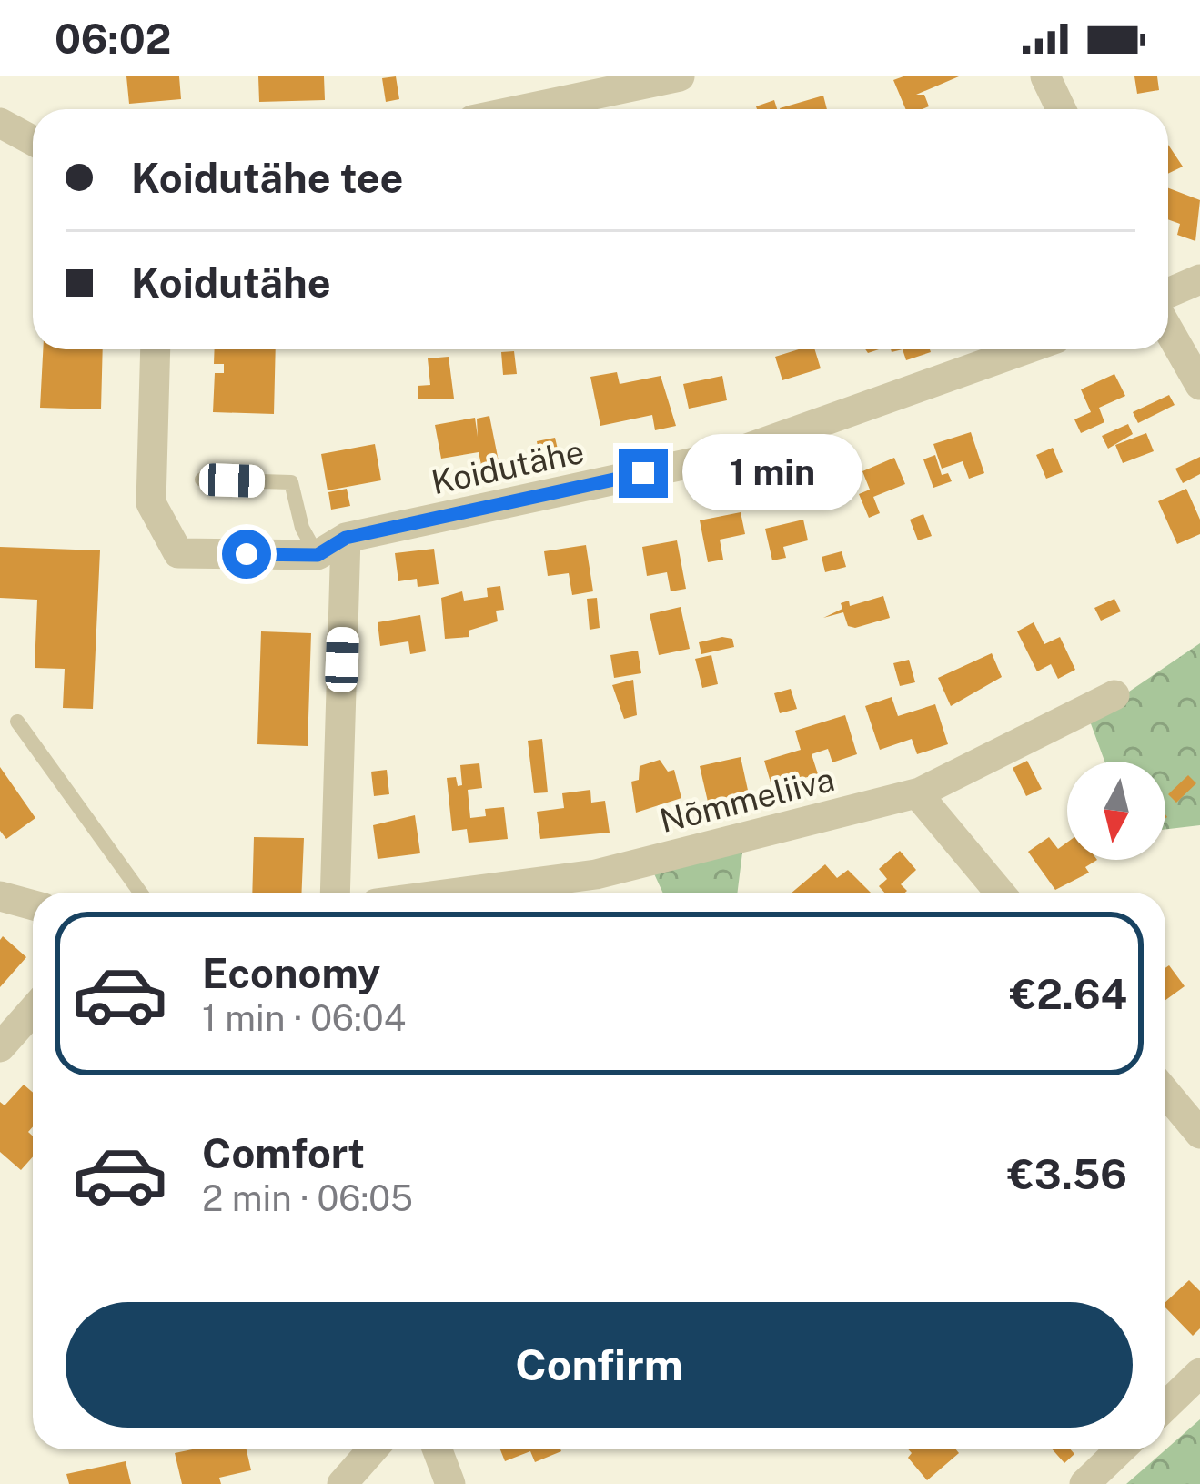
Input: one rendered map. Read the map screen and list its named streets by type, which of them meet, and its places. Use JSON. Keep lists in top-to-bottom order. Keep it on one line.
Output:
{"streets":{"street":["Koidutähe","Nõmmeliiva"]},"north":"bottom","page":{"status":"06:02","banner":["Koidutähe tee","Koidutähe"],"bubble":"1 min","list":[{"name":"Economy","note":"1 min · 06:04","value":"€2.64"},{"name":"Comfort","note":"2 min · 06:05","value":"€3.56"}],"buttons":"Confirm"}}
